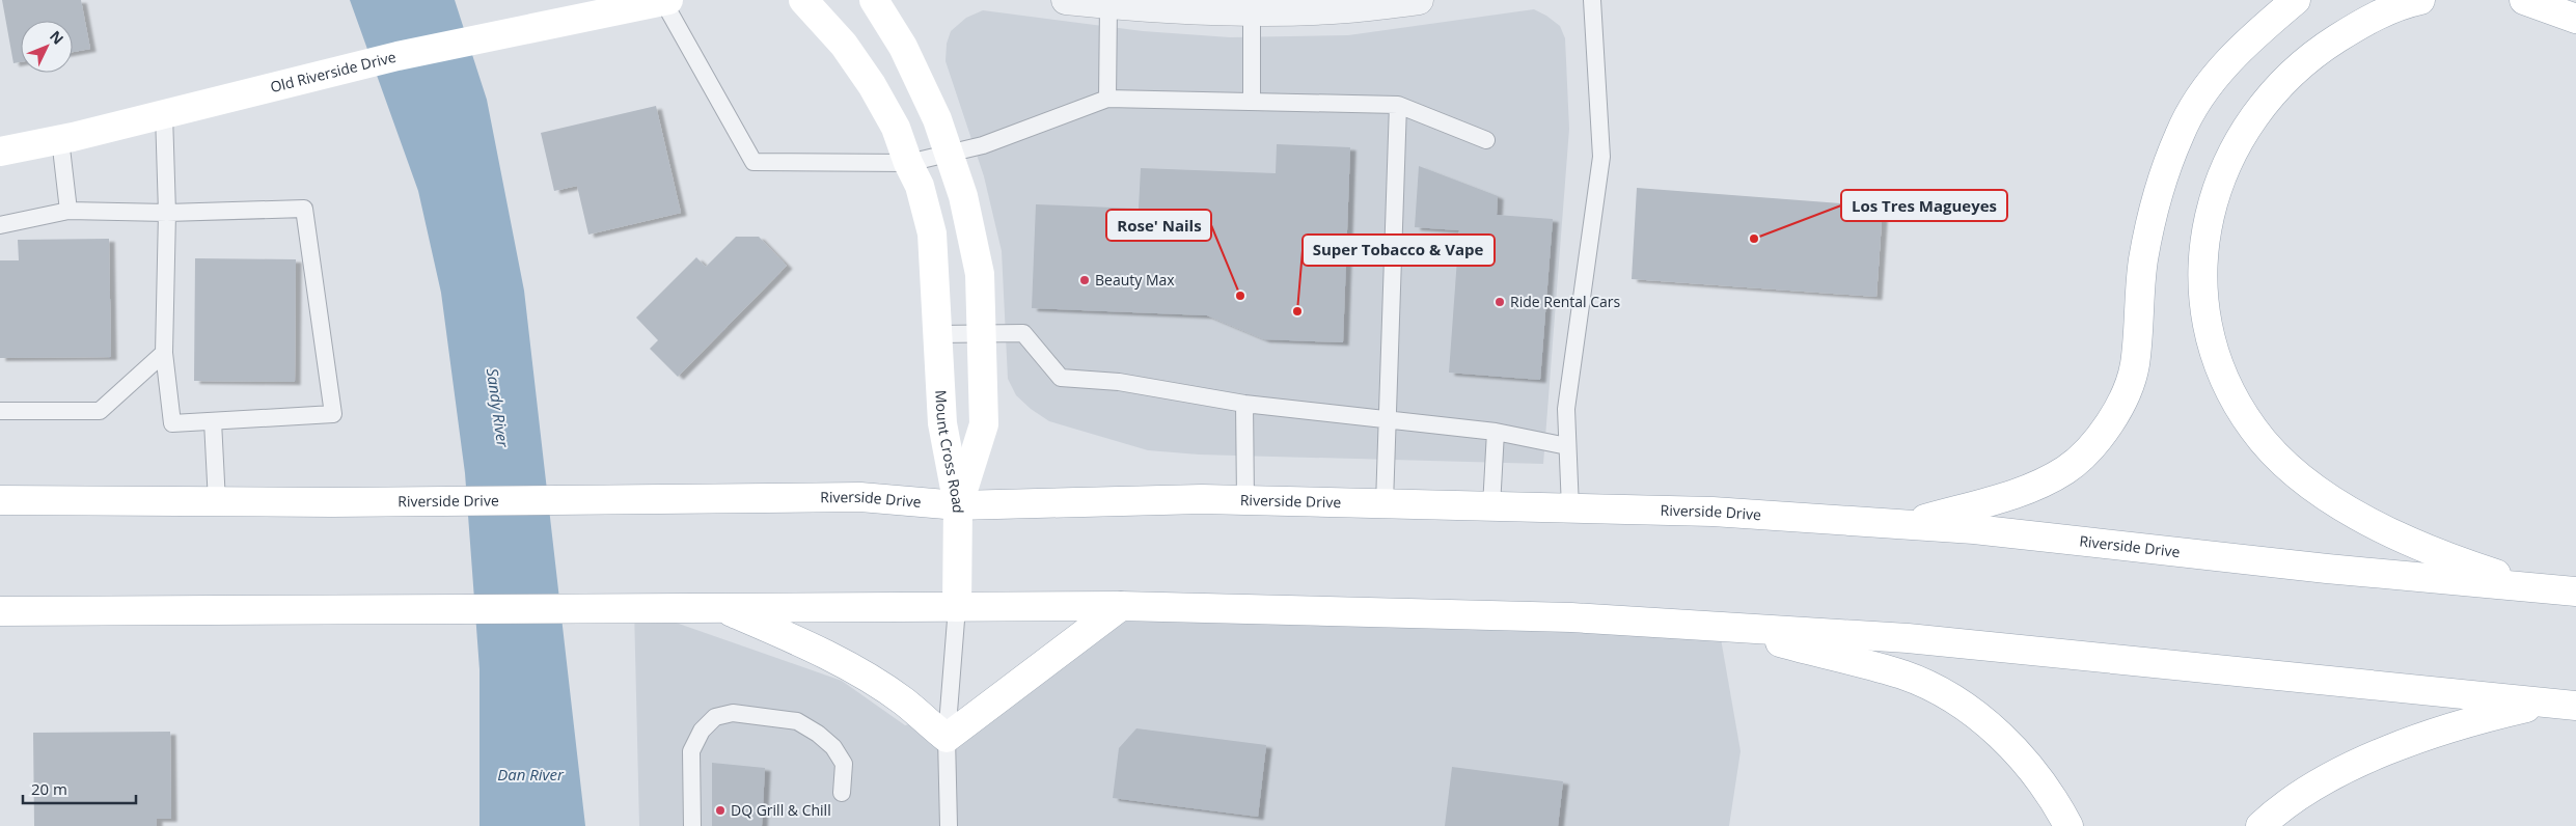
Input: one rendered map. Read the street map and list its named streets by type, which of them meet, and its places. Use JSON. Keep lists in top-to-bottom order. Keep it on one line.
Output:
{"streets":{"main road":["Old Riverside Drive","Mount Cross Road","Riverside Drive"]},"crossings":[["Mount Cross Road","Riverside Drive"]],"water":["Sandy River","Dan River"],"places":["Los Tres Magueyes","Beauty Max","Rose' Nails","Ride Rental Cars","Super Tobacco & Vape","DQ Grill & Chill"],"scale_bar":"20 m","north":"top right"}
